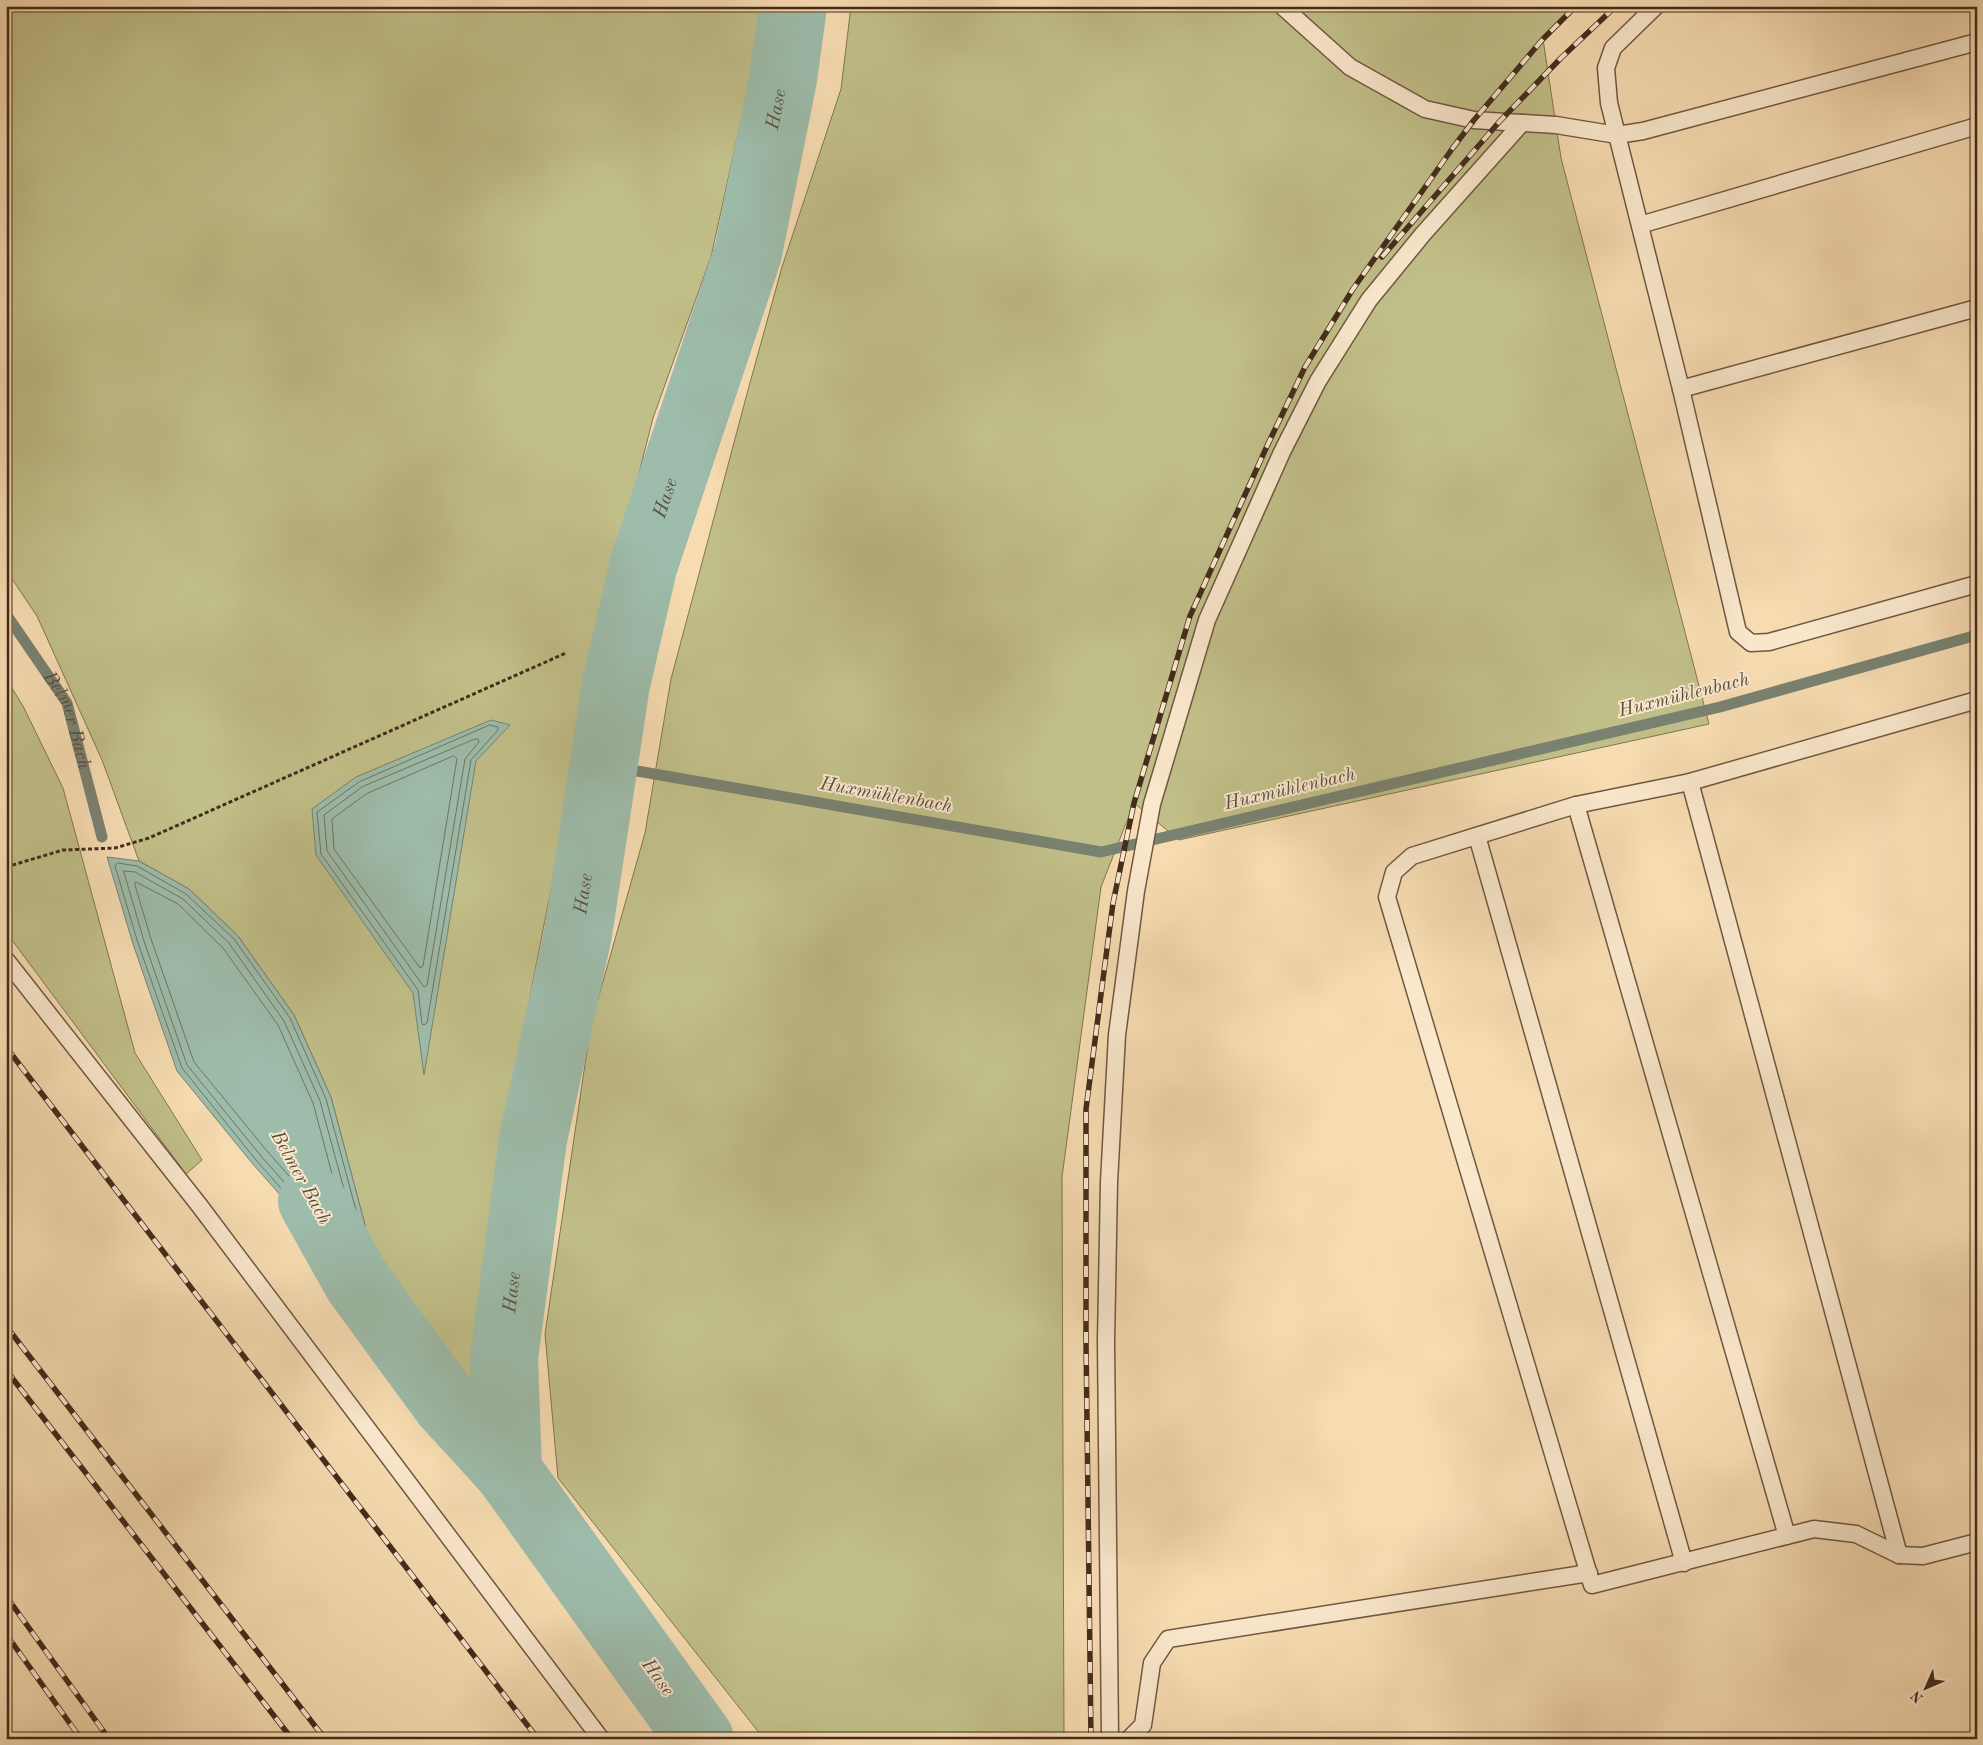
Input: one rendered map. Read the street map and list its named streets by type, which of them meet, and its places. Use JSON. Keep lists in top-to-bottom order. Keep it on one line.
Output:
{"water":["Hase","Huxmühlenbach","Belmer Bach"],"north":"bottom left"}
